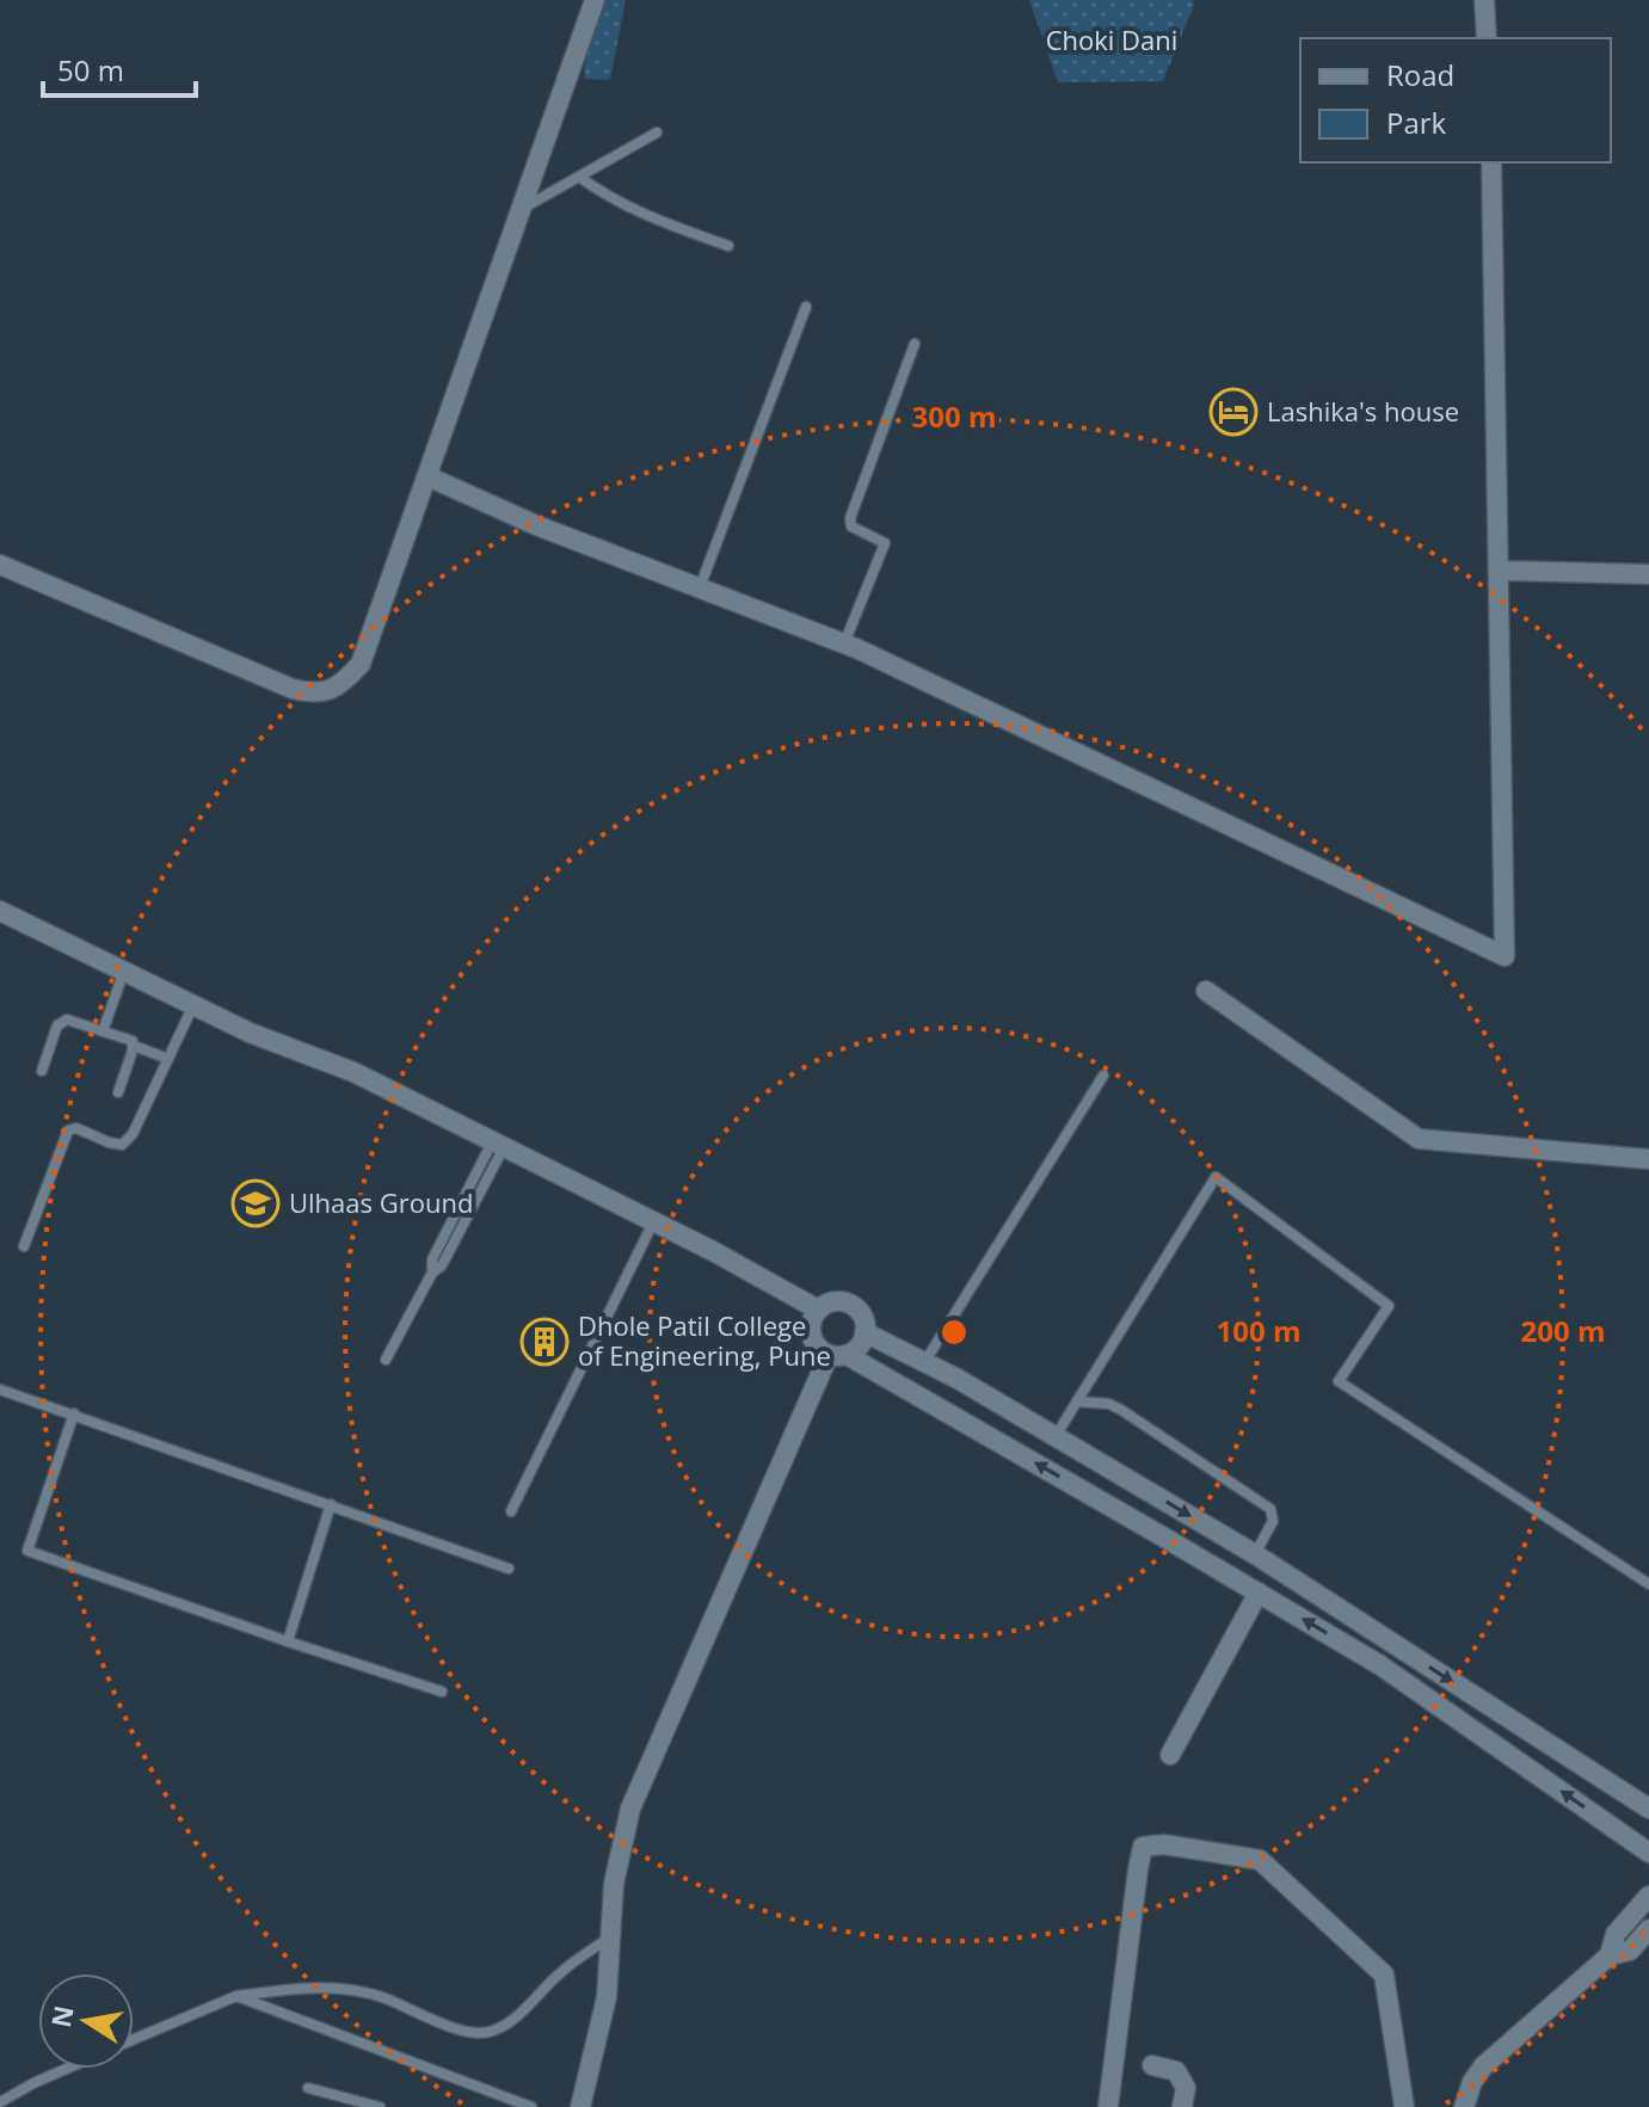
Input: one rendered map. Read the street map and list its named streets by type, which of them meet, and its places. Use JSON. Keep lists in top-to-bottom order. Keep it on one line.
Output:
{"parks":["Choki Dani"],"places":{"hotel":["Lashika's house"],"school or university":["Ulhaas Ground"],"building":["Dhole Patil College of Engineering, Pune"]},"legend":["Road","Park"],"scale_bar":"50 m","north":"left","rings":["300 m","100 m","200 m"]}
